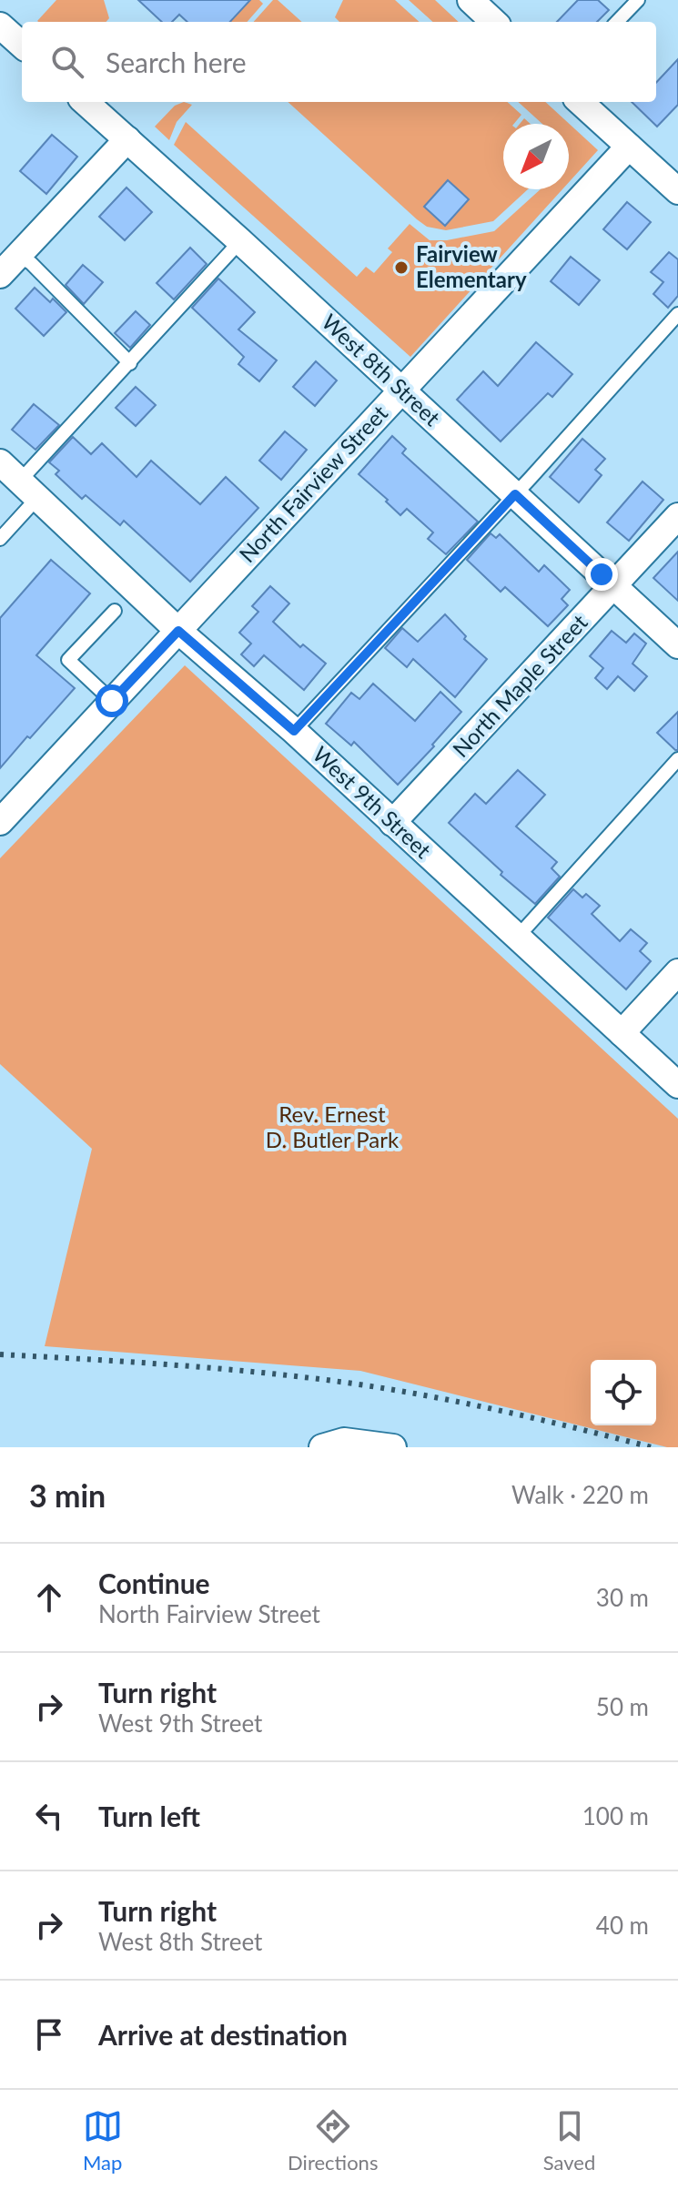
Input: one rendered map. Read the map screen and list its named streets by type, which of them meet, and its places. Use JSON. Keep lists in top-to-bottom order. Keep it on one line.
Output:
{"streets":{"street":["West 8th Street","North Fairview Street","North Maple Street","West 9th Street"]},"crossings":[["West 8th Street","North Fairview Street"],["West 8th Street","North Maple Street"],["North Fairview Street","West 9th Street"],["North Maple Street","West 9th Street"]],"parks":["Rev. Ernest D. Butler Park"],"places":["Fairview Elementary"],"north":"bottom left","page":{"search":"Search here","heading":["3 min","Walk · 220 m"],"list":[["Continue","North Fairview Street","30 m"],["Turn right","West 9th Street","50 m"],["Turn left","100 m"],["Turn right","West 8th Street","40 m"],"Arrive at destination"],"nav":["Map","Directions","Saved"]}}
